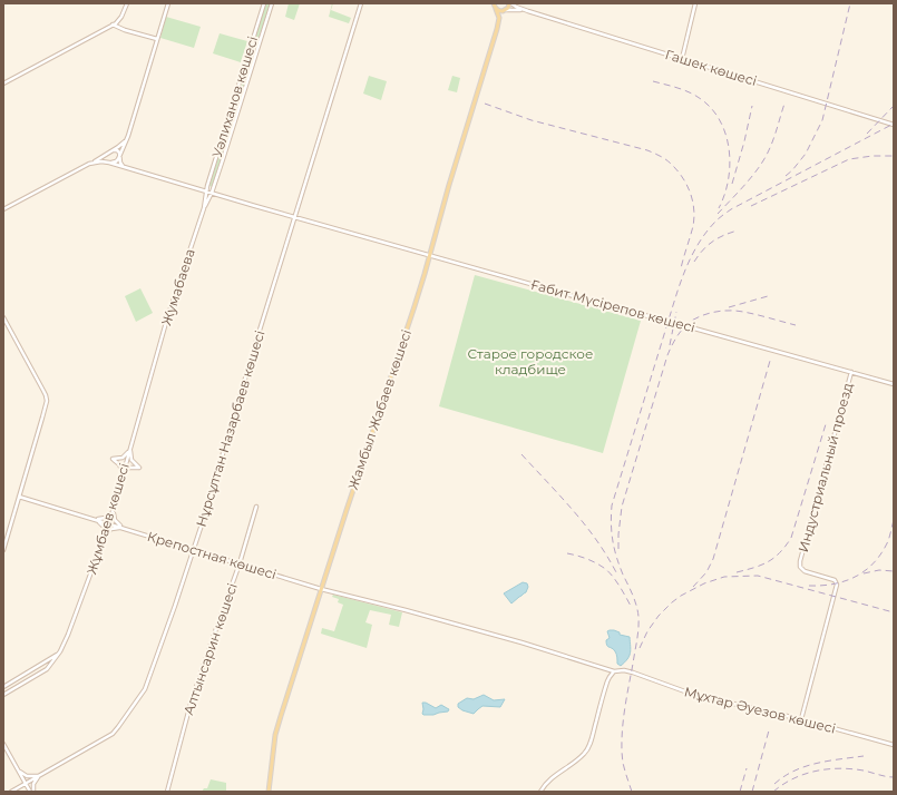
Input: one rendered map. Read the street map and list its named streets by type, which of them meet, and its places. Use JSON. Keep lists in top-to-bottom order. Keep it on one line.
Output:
{"streets":{"main road":["Гашек көшесі","Уәлиханов көшесі","Жумабаева","Ғабит Мүсірепов көшесі","Жамбыл Жабаев көшесі","Нұрсұлтан Назарбаев көшесі","Индустриальный проезд","Жұмбаев көшесі","Крепостная көшесі","Алтынсарин көшесі","Мұхтар Әуезов көшесі"]},"crossings":[["Уәлиханов көшесі","Жумабаева"],["Жумабаева","Жұмбаев көшесі"],["Ғабит Мүсірепов көшесі","Жамбыл Жабаев көшесі"],["Ғабит Мүсірепов көшесі","Нұрсұлтан Назарбаев көшесі"],["Ғабит Мүсірепов көшесі","Индустриальный проезд"],["Жамбыл Жабаев көшесі","Крепостная көшесі"],["Нұрсұлтан Назарбаев көшесі","Крепостная көшесі"],["Индустриальный проезд","Мұхтар Әуезов көшесі"],["Жұмбаев көшесі","Крепостная көшесі"],["Крепостная көшесі","Алтынсарин көшесі"],["Крепостная көшесі","Мұхтар Әуезов көшесі"]],"parks":["Старое городское кладбище"]}
